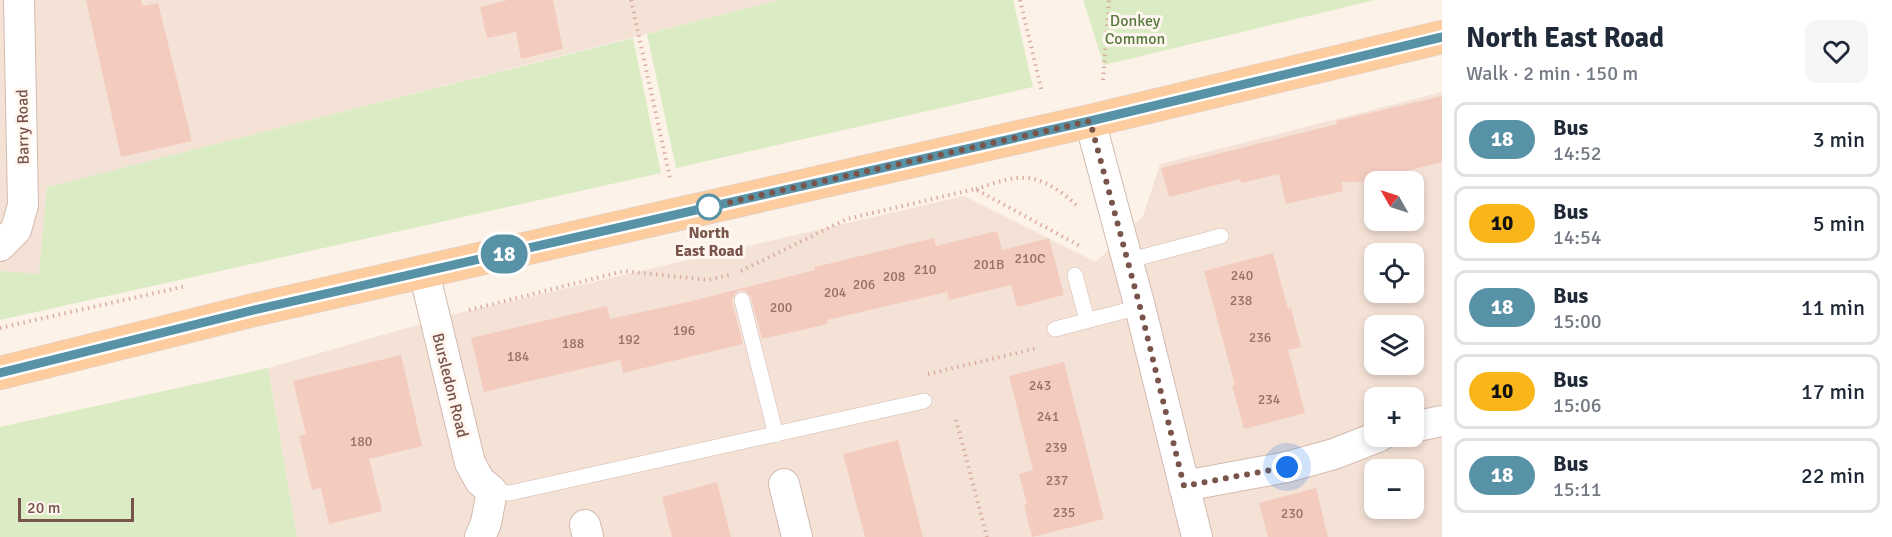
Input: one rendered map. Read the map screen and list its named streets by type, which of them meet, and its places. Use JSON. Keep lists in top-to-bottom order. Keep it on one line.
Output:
{"streets":{"street":["Barry Road","Bursledon Road"]},"parks":["Donkey Common"],"places":["North East Road"],"lines":["bus line 18"],"house_numbers":["210C","201B","210","240","208","206","204","238","200","196","236","192","188","184","243","234","241","180","239","237","235","230"],"scale_bar":"20 m","north":"top left","page":{"on_map":"18","heading":["North East Road","Walk · 2 min · 150 m"],"list":[{"mark":"18","name":"Bus","note":"14:52","value":"3 min"},{"mark":"10","name":"Bus","note":"14:54","value":"5 min"},{"mark":"18","name":"Bus","note":"15:00","value":"11 min"},{"mark":"10","name":"Bus","note":"15:06","value":"17 min"},{"mark":"18","name":"Bus","note":"15:11","value":"22 min"}],"map_buttons":["+","−"],"scale":"20 m"}}
